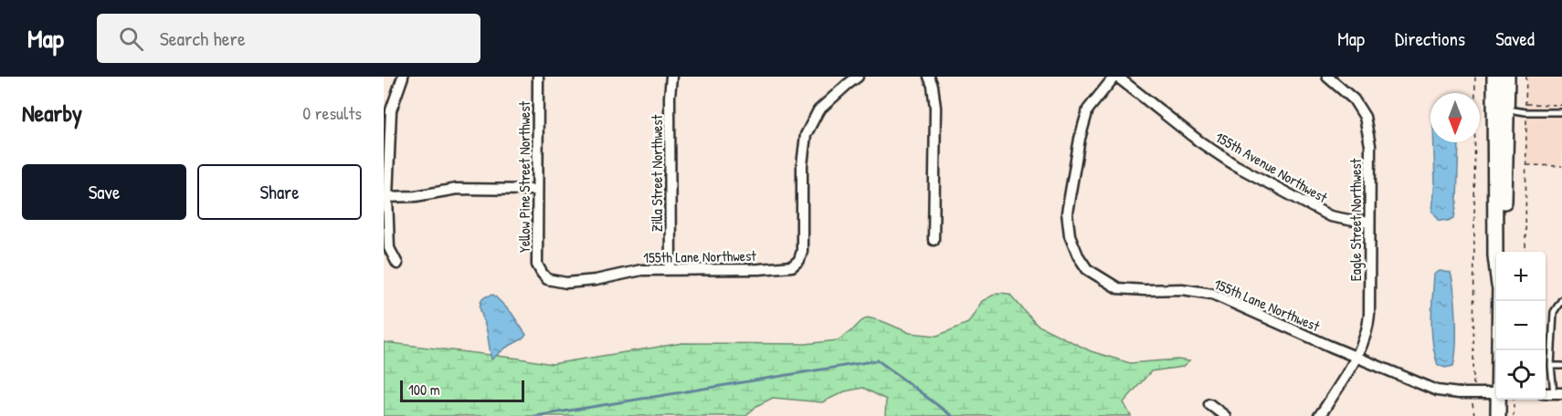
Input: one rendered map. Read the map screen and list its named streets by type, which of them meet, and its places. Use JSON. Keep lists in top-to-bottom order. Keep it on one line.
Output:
{"streets":{"street":["155th Avenue Northwest","Zilla Street Northwest","Yellow Pine Street Northwest","Eagle Street Northwest","155th Lane Northwest"]},"crossings":[["155th Avenue Northwest","Eagle Street Northwest"],["155th Avenue Northwest","155th Lane Northwest"],["Zilla Street Northwest","155th Lane Northwest"],["Yellow Pine Street Northwest","155th Lane Northwest"],["Eagle Street Northwest","155th Lane Northwest"]],"scale_bar":"100 m","north":"bottom","page":{"header":"Map","search":"Search here","nav":["Map","Directions","Saved"],"heading":["Nearby","0 results"],"buttons":["Save","Share"],"map_buttons":["+","−"],"scale":"100 m"}}
